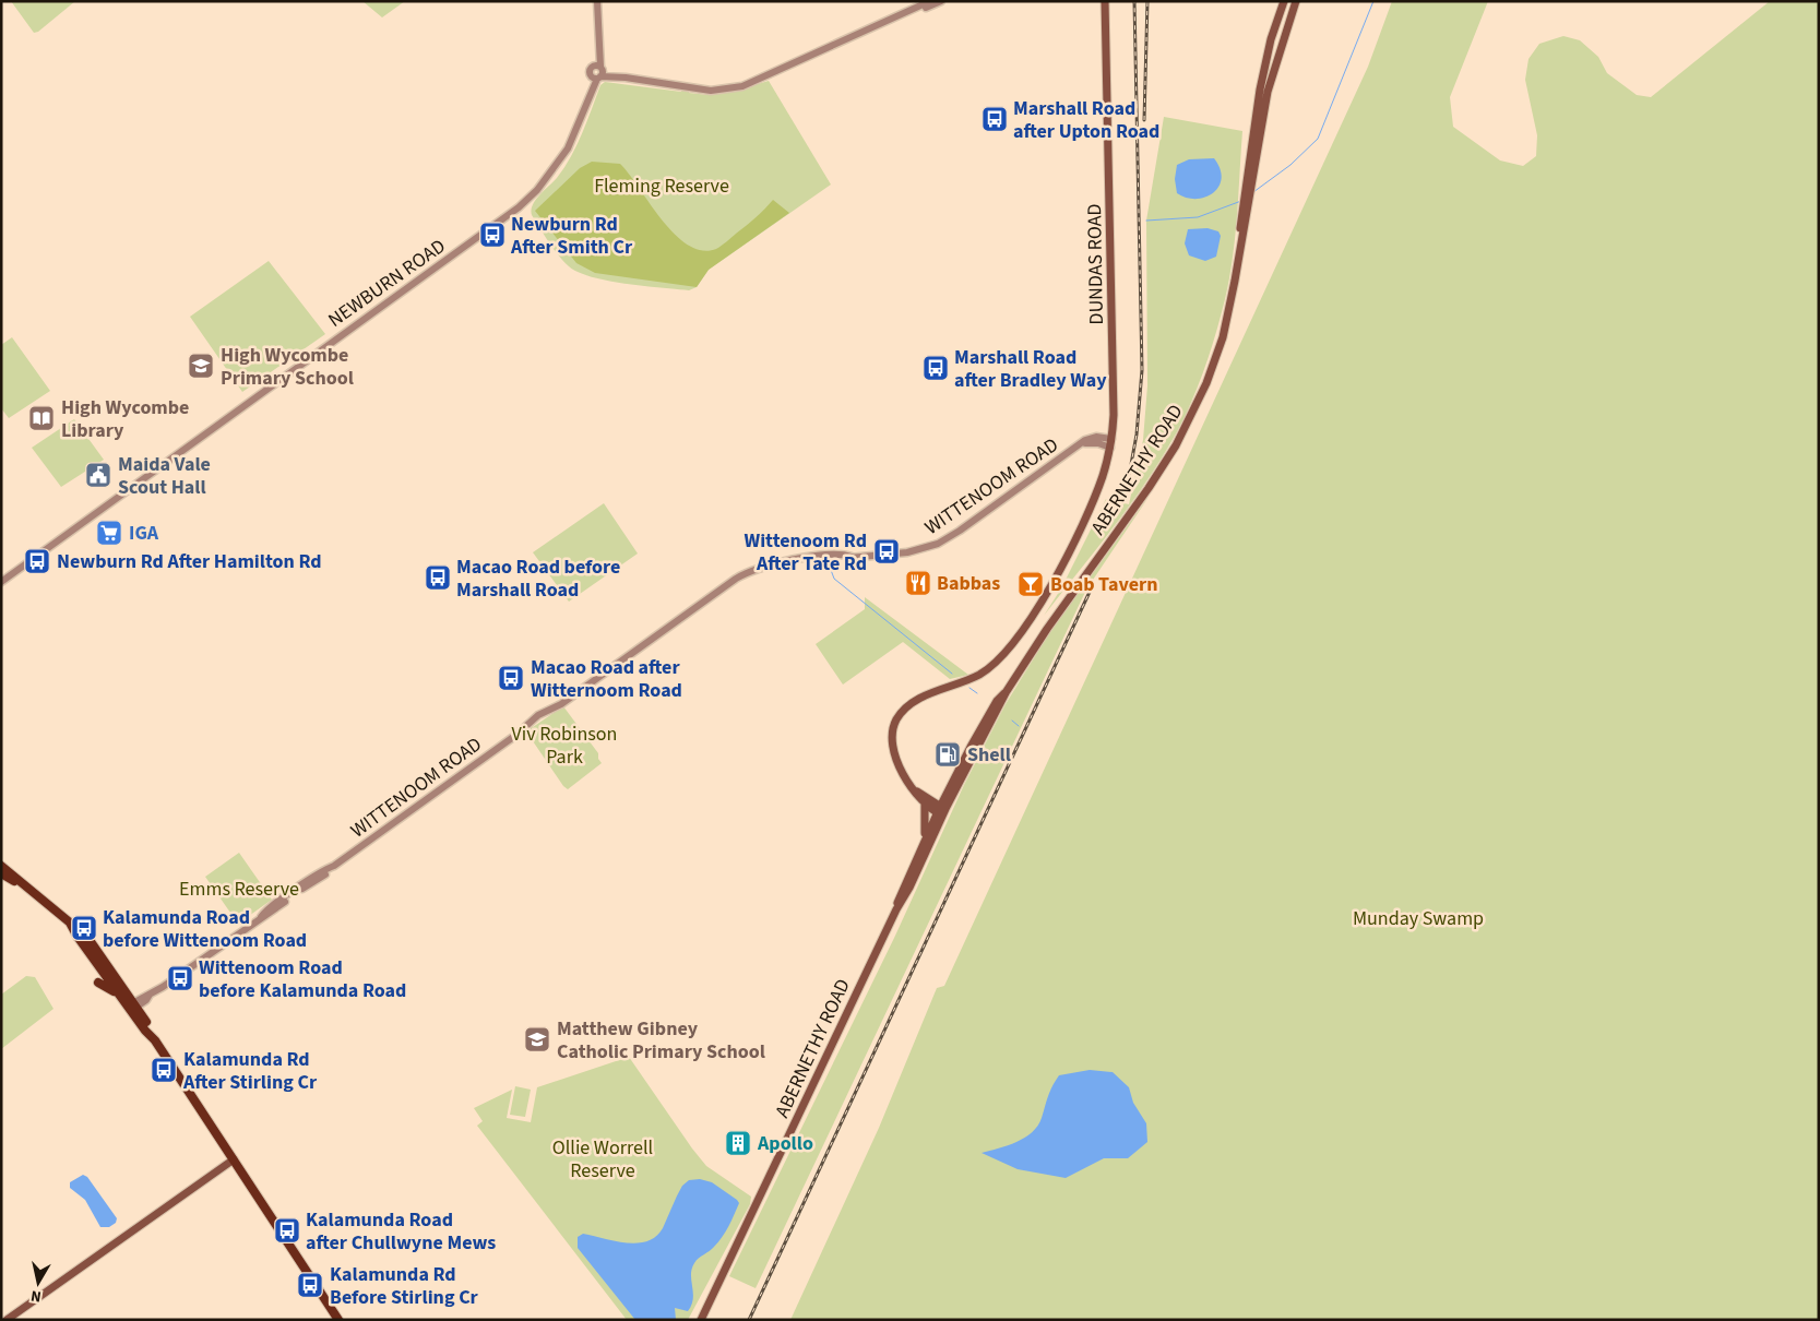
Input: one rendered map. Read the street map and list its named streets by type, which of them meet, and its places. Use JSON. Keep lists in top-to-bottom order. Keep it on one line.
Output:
{"streets":{"main road":["DUNDAS ROAD","ABERNETHY ROAD"],"street":["NEWBURN ROAD","WITTENOOM ROAD"]},"crossings":[["DUNDAS ROAD","ABERNETHY ROAD"],["DUNDAS ROAD","WITTENOOM ROAD"]],"parks":["Fleming Reserve","Viv Robinson Park","Emms Reserve","Munday Swamp","Ollie Worrell Reserve"],"places":{"bus stop":["Marshall Road after Upton Road","Newburn Rd After Smith Cr","Marshall Road after Bradley Way","Wittenoom Rd After Tate Rd","Newburn Rd After Hamilton Rd","Macao Road before Marshall Road","Macao Road after Witternoom Road","Kalamunda Road before Wittenoom Road","Wittenoom Road before Kalamunda Road","Kalamunda Rd After Stirling Cr","Kalamunda Road after Chullwyne Mews","Kalamunda Rd Before Stirling Cr"],"school or university":["High Wycombe Primary School","Matthew Gibney Catholic Primary School"],"library":["High Wycombe Library"],"public building":["Maida Vale Scout Hall"],"supermarket":["IGA"],"restaurant":["Babbas"],"bar":["Boab Tavern"],"fuel station":["Shell"],"building":["Apollo"]},"north":"bottom"}
